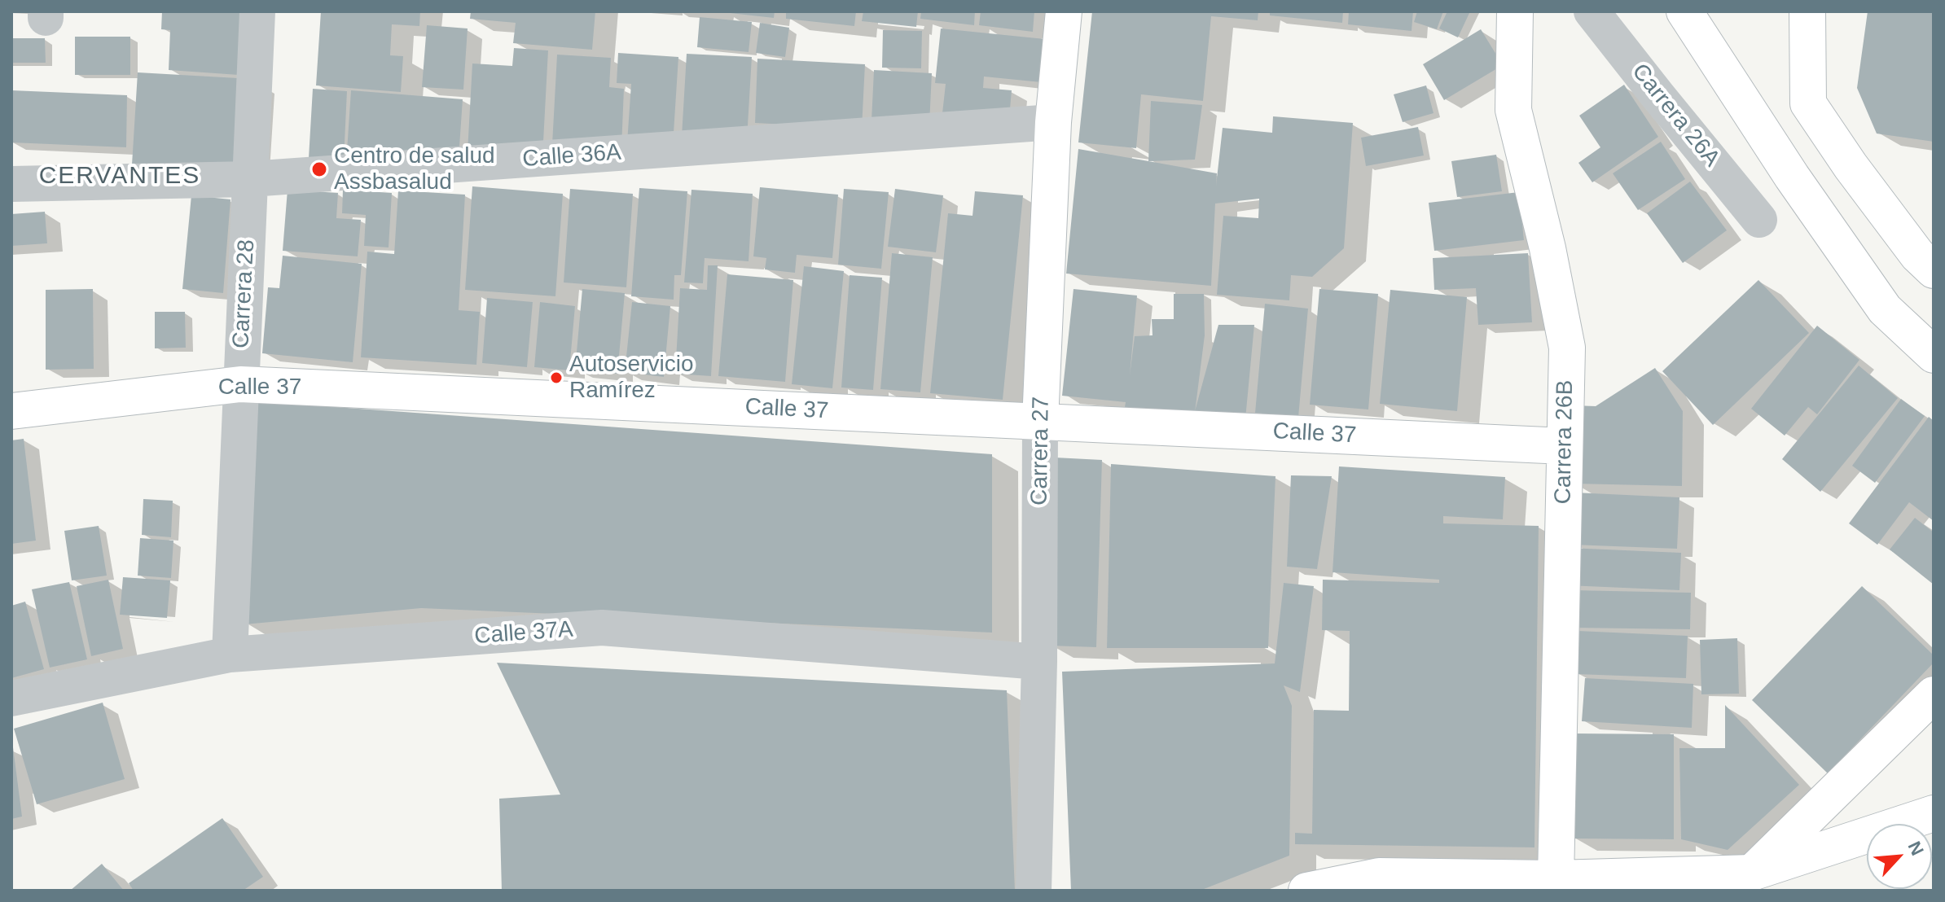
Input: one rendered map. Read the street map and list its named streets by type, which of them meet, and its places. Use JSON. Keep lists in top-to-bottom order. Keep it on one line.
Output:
{"streets":{"street":["Carrera 26A","Calle 36A","Carrera 28","Calle 37","Carrera 26B","Carrera 27","Calle 37A"]},"crossings":[["Calle 36A","Carrera 28"],["Calle 36A","Carrera 27"],["Carrera 28","Calle 37"],["Carrera 28","Calle 37A"],["Calle 37","Carrera 26B"],["Calle 37","Carrera 27"],["Carrera 27","Calle 37A"]],"districts":["CERVANTES"],"places":["Centro de salud Assbasalud","Autoservicio Ramírez"],"north":"top right"}
